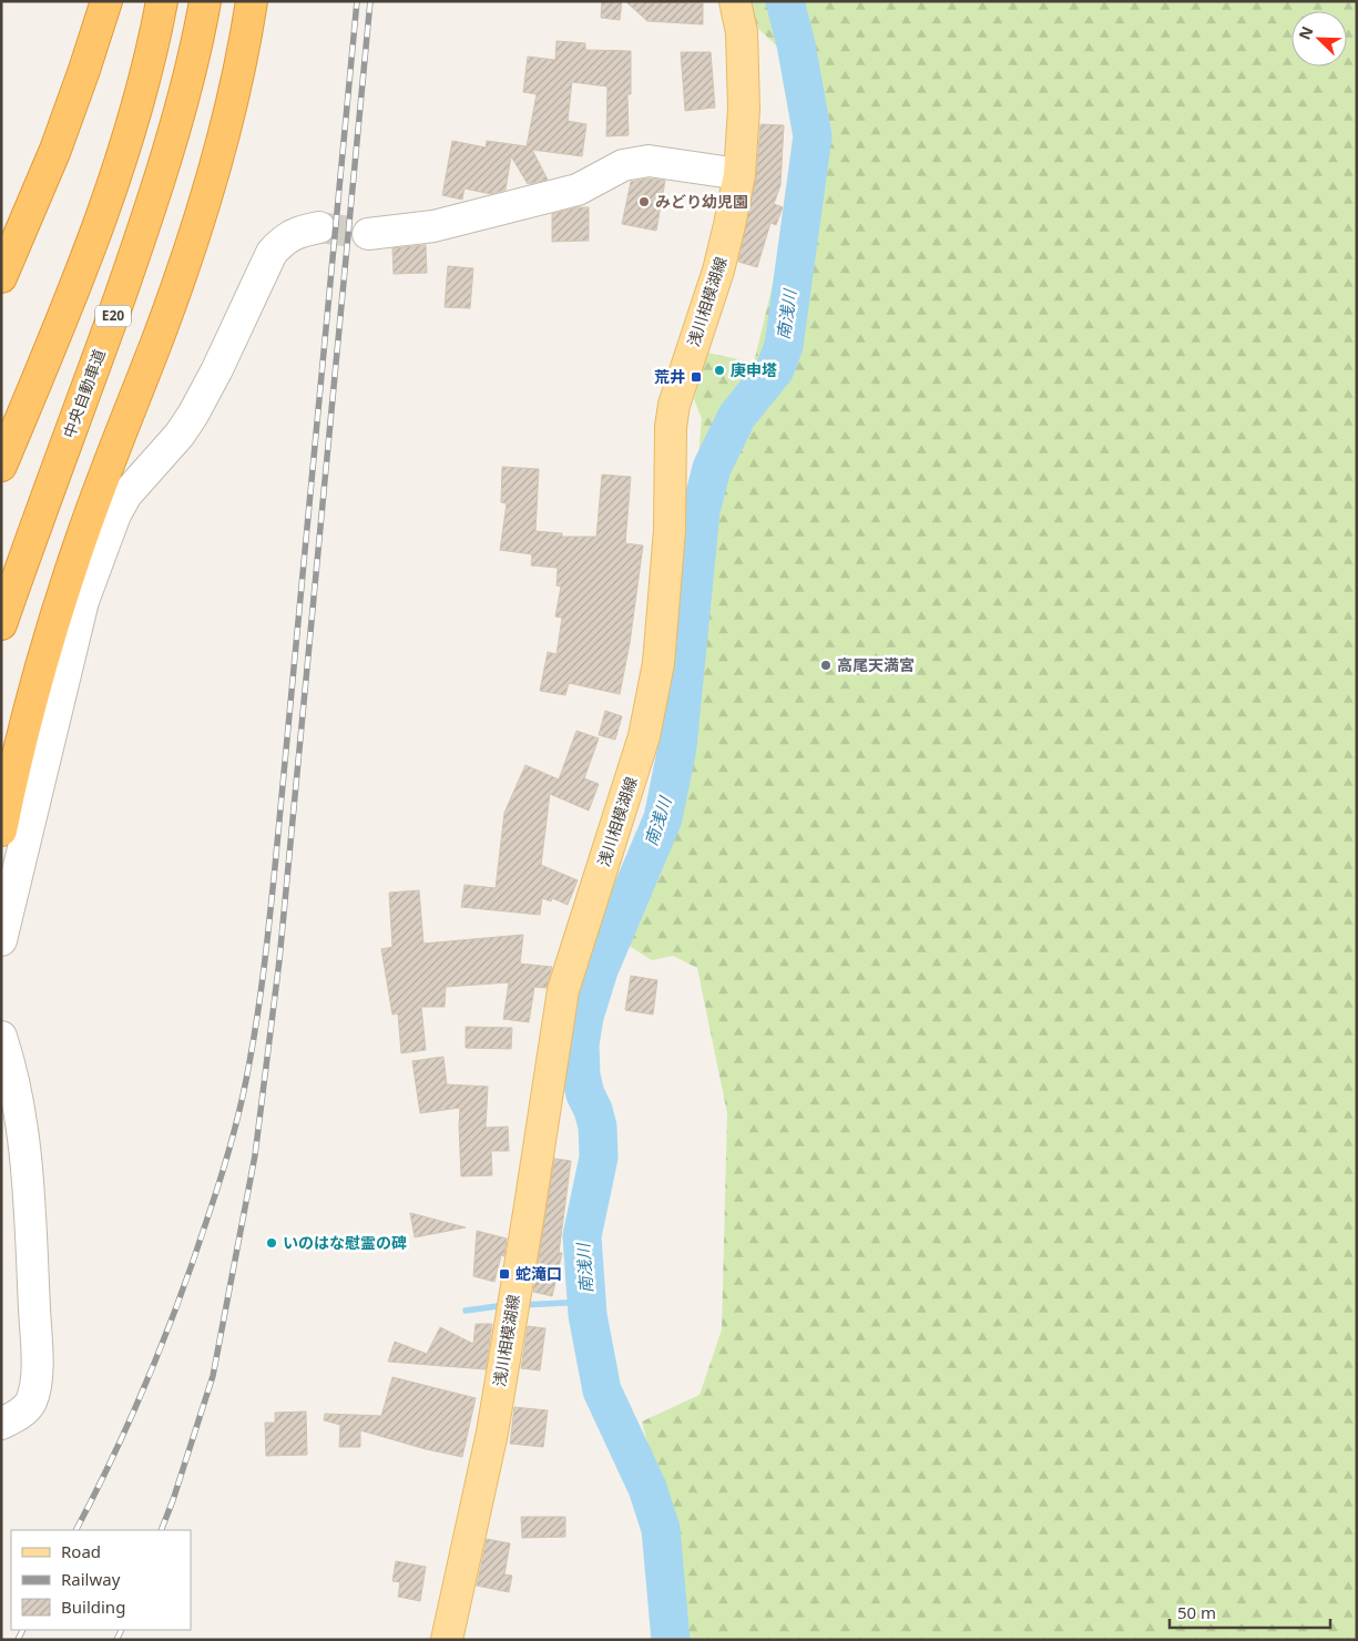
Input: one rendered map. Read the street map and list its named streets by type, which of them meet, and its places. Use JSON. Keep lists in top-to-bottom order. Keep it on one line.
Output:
{"streets":{"highway":["E20","中央自動車道"],"main road":["浅川相模湖線"]},"water":["南浅川"],"places":{"other":["みどり幼児園","庚申塔","高尾天満宮","いのはな慰霊の碑"],"transit":["荒井","蛇滝口"]},"legend":["Road","Railway","Building"],"scale_bar":"50 m","north":"top left"}
